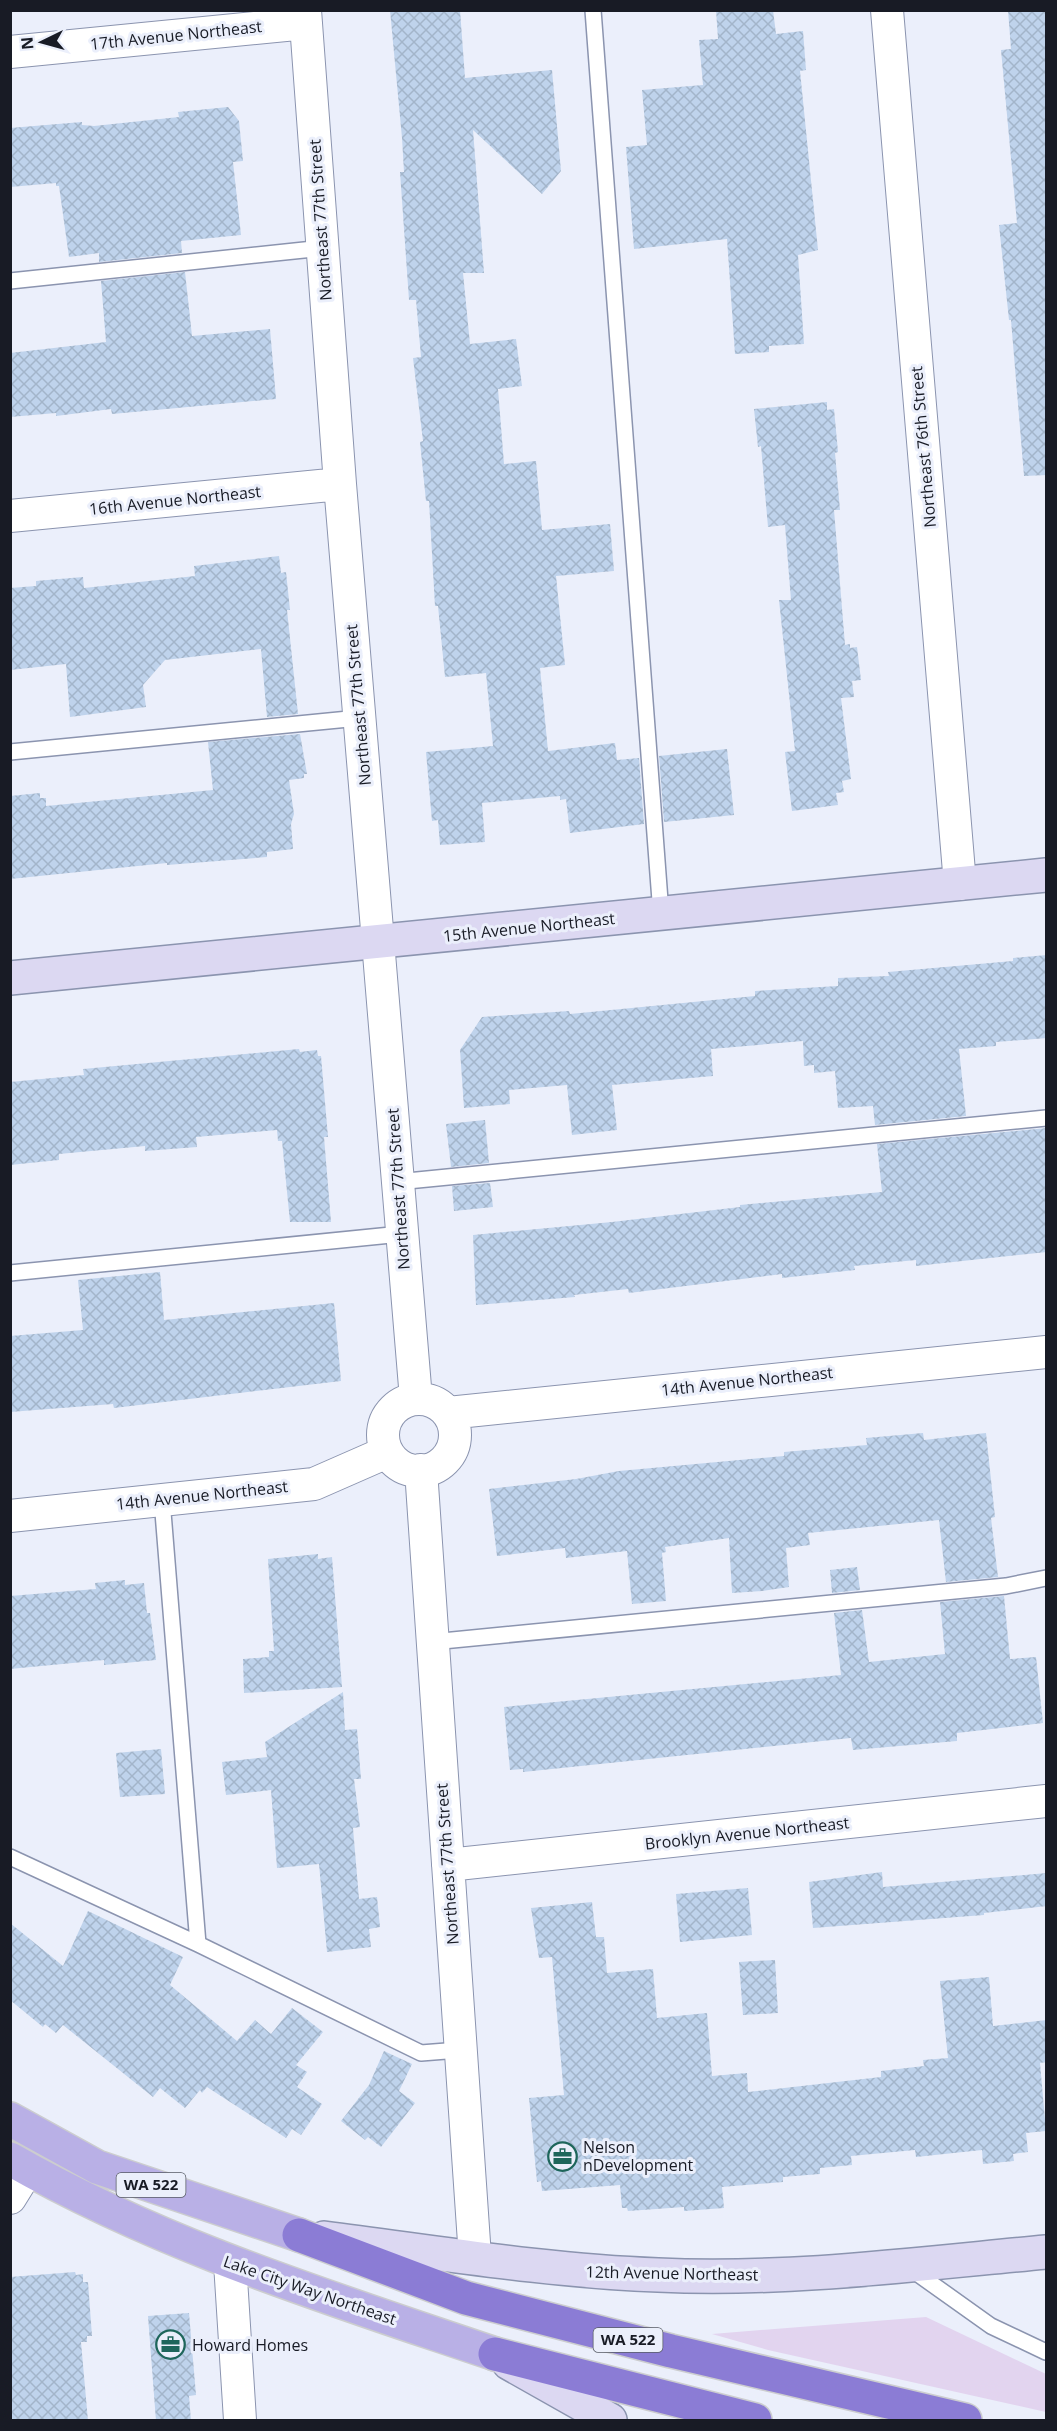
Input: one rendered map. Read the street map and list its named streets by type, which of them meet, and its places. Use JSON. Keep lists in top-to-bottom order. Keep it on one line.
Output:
{"streets":{"highway":["WA 522"],"main road":["15th Avenue Northeast","12th Avenue Northeast","Lake City Way Northeast"],"street":["17th Avenue Northeast","Northeast 77th Street","Northeast 76th Street","16th Avenue Northeast","14th Avenue Northeast","Brooklyn Avenue Northeast"]},"crossings":[["17th Avenue Northeast","Northeast 77th Street"],["Northeast 77th Street","16th Avenue Northeast"],["Northeast 77th Street","15th Avenue Northeast"],["Northeast 77th Street","14th Avenue Northeast"],["Northeast 77th Street","Brooklyn Avenue Northeast"],["Northeast 77th Street","12th Avenue Northeast"],["Northeast 76th Street","15th Avenue Northeast"],["WA 522","12th Avenue Northeast"],["WA 522","Lake City Way Northeast"]],"places":{"office":["Nelson nDevelopment","Howard Homes"]},"north":"left"}
